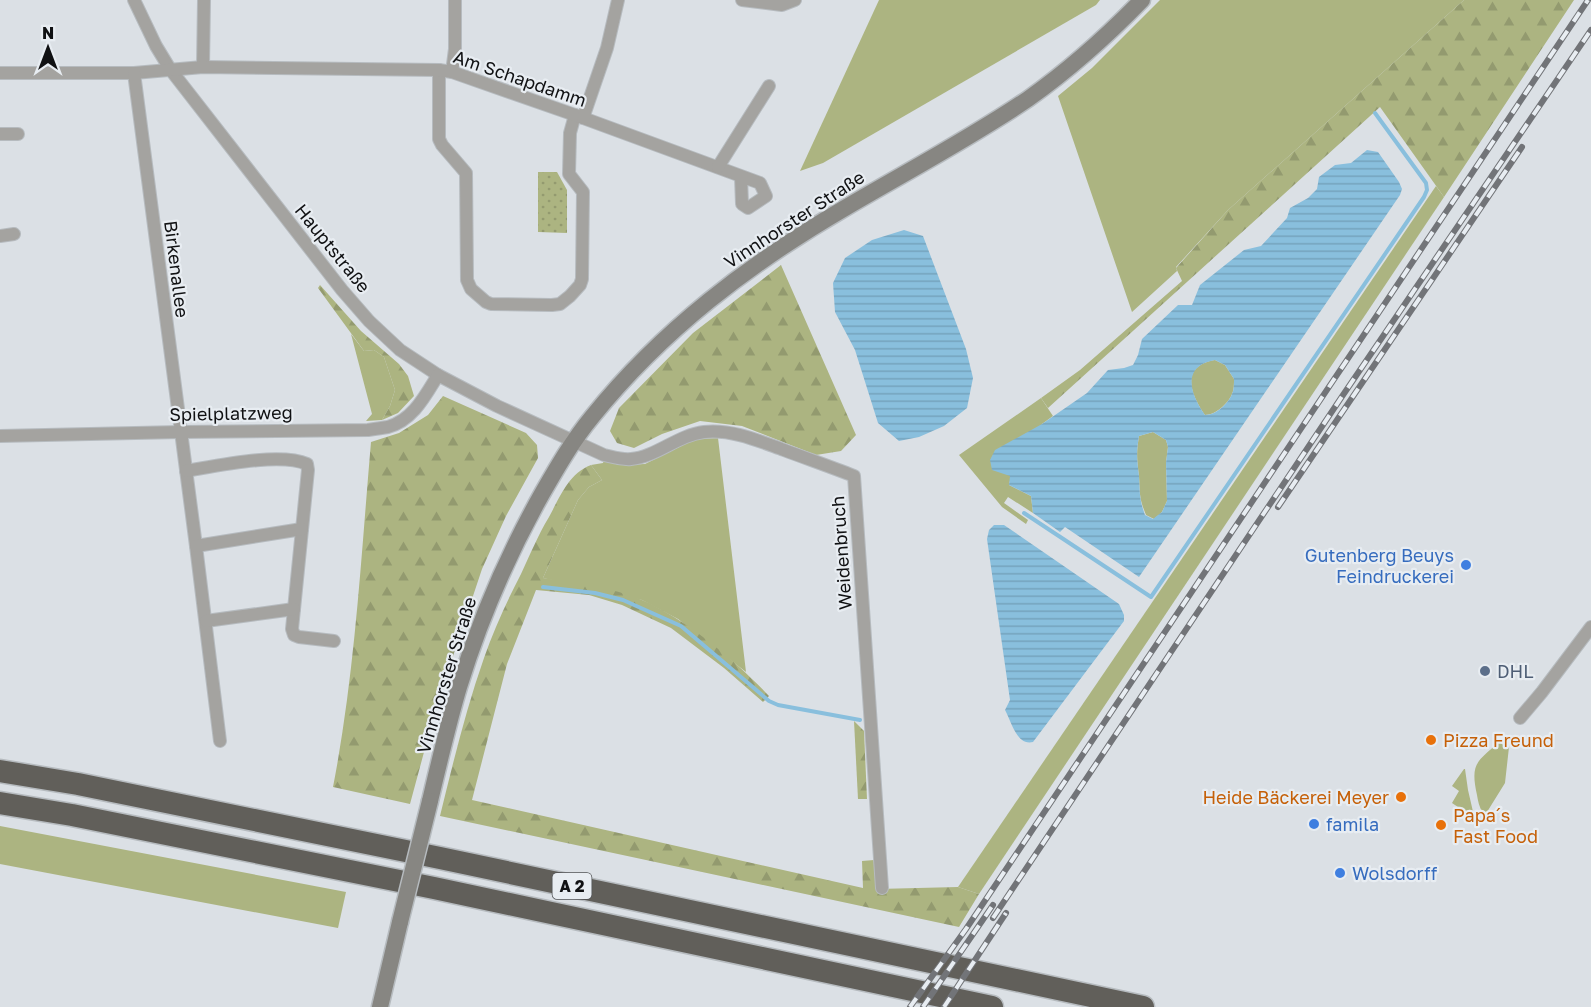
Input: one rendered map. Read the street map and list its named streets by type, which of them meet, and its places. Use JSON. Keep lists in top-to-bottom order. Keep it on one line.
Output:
{"streets":{"highway":["A 2"],"street":["Am Schapdamm","Vinnhorster Straße","Hauptstraße","Birkenallee","Spielplatzweg","Weidenbruch"]},"crossings":[["Am Schapdamm","Hauptstraße"],["Am Schapdamm","Birkenallee"],["Vinnhorster Straße","Hauptstraße"],["Vinnhorster Straße","Weidenbruch"],["Hauptstraße","Spielplatzweg"],["Hauptstraße","Weidenbruch"],["Birkenallee","Spielplatzweg"]],"places":["Gutenberg Beuys Feindruckerei","DHL","Pizza Freund","Heide Bäckerei Meyer","famila","Papa´s Fast Food","Wolsdorff"],"north":"top"}
